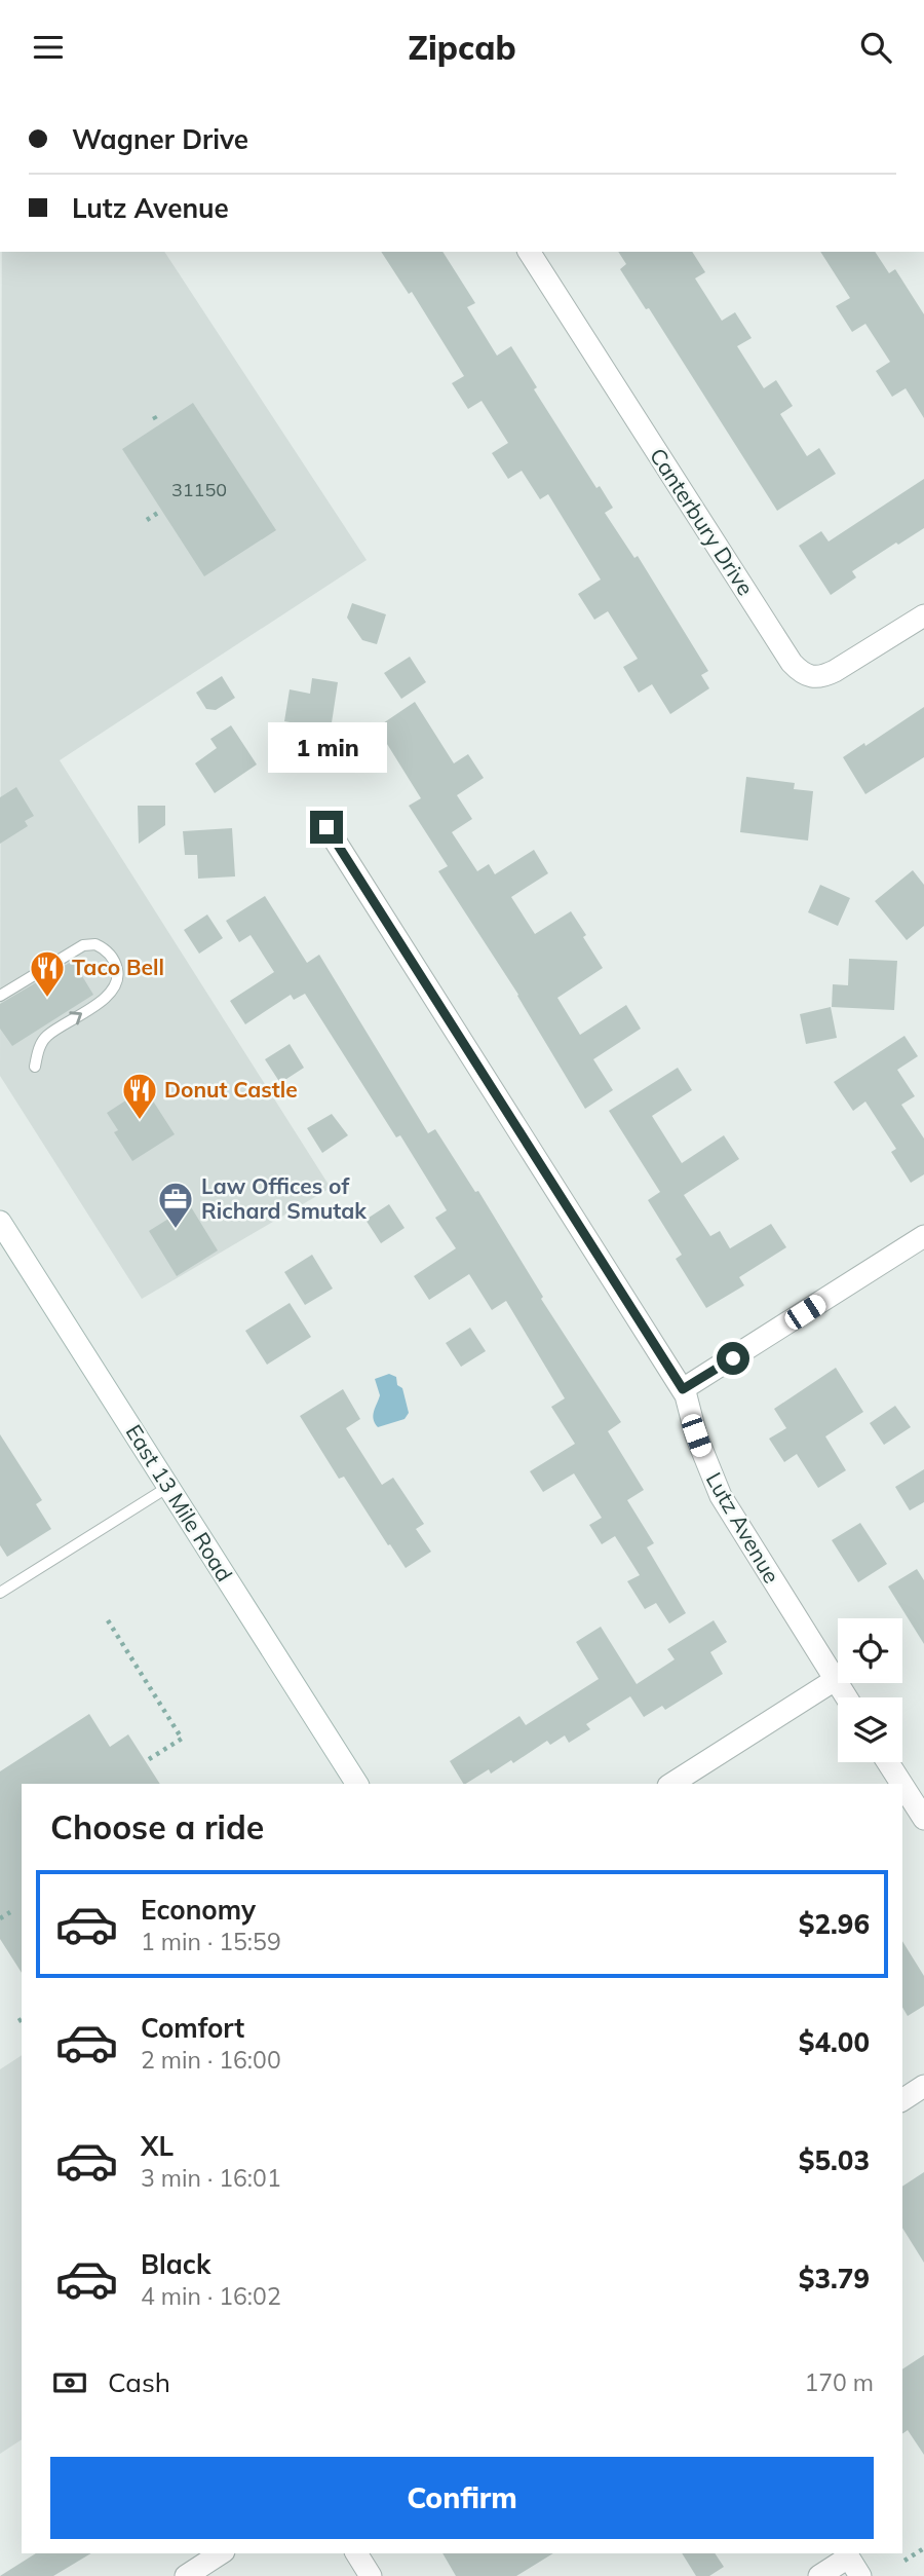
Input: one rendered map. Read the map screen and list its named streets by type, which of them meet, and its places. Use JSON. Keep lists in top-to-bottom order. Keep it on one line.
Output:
{"streets":{"street":["Canterbury Drive","East 13 Mile Road","Lutz Avenue"]},"places":{"restaurant":["Taco Bell","Donut Castle"],"office":["Law Offices of Richard Smutak"]},"house_numbers":["31150"],"page":{"header":"Zipcab","banner":["Wagner Drive","Lutz Avenue"],"bubble":"1 min","heading":"Choose a ride","list":[{"name":"Economy","note":"1 min · 15:59","value":"$2.96"},{"name":"Comfort","note":"2 min · 16:00","value":"$4.00"},{"name":"XL","note":"3 min · 16:01","value":"$5.03"},{"name":"Black","note":"4 min · 16:02","value":"$3.79"}],"pay":["Cash","170 m"],"buttons":"Confirm"}}
